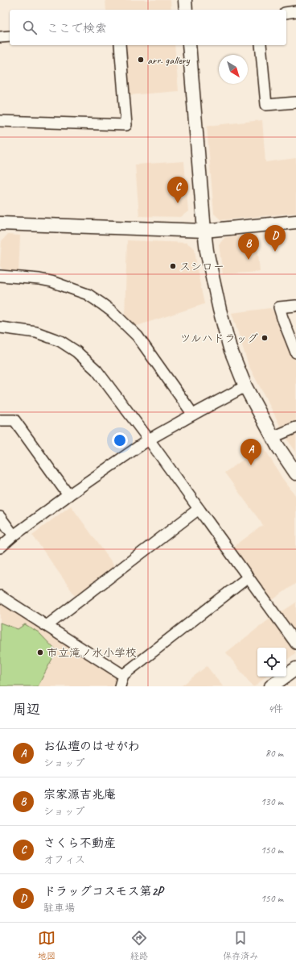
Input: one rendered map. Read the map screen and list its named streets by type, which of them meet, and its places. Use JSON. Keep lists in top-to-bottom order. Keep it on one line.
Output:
{"places":["arr. gallery","スシロー","ツルハドラッグ","市立滝ノ水小学校"],"north":"bottom right","page":{"search":"ここで検索","pins":["C","D","B","A"],"heading":["周辺","4件"],"list":[{"mark":"A","name":"お仏壇のはせがわ","note":"ショップ","value":"80 m"},{"mark":"B","name":"宗家源吉兆庵","note":"ショップ","value":"130 m"},{"mark":"C","name":"さくら不動産","note":"オフィス","value":"150 m"},{"mark":"D","name":"ドラッグコスモス第2P","note":"駐車場","value":"150 m"}],"nav":["地図","経路","保存済み"]}}
